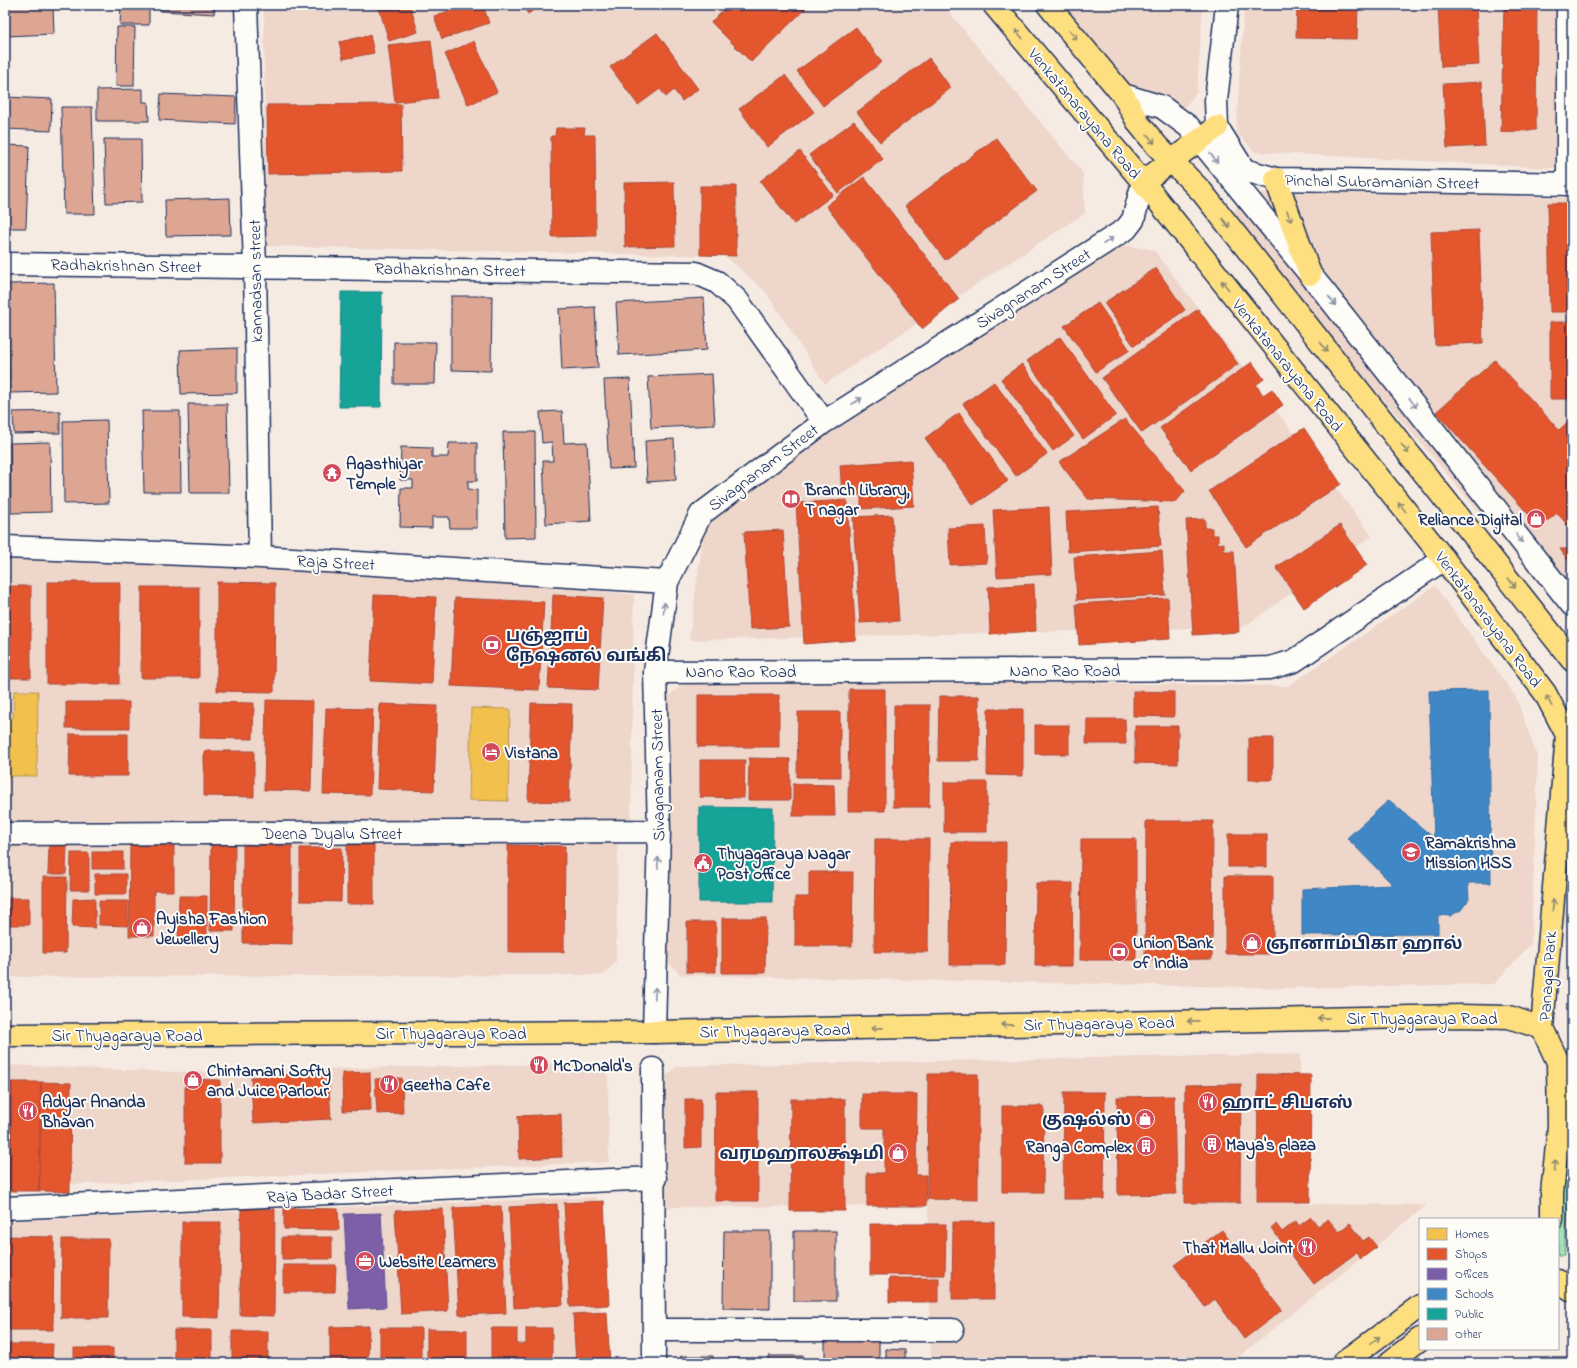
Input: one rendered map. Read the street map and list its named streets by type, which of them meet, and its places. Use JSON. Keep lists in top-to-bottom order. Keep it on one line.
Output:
{"streets":{"main road":["Venkatanarayana Road","Panagal Park","Sir Thyagaraya Road"],"street":["Pinchal Subramanian Street","Radhakrishnan Street","kannadsan street","Sivagnanam Street","Raja Street","Nano Rao Road","Deena Dyalu Street","Raja Badar Street"]},"crossings":[["Venkatanarayana Road","Sivagnanam Street"],["Venkatanarayana Road","Nano Rao Road"],["Venkatanarayana Road","Panagal Park"],["Radhakrishnan Street","kannadsan street"],["Radhakrishnan Street","Sivagnanam Street"],["kannadsan street","Raja Street"],["Sivagnanam Street","Raja Street"],["Sivagnanam Street","Nano Rao Road"],["Sivagnanam Street","Deena Dyalu Street"],["Sivagnanam Street","Sir Thyagaraya Road"],["Panagal Park","Sir Thyagaraya Road"]],"one_way":["Sivagnanam Street","Panagal Park","Sir Thyagaraya Road"],"places":{"temple":["Agasthiyar Temple"],"library":["Branch Library, T nagar"],"shop":["Reliance Digital","Ayisha Fashion Jewellery","ஞானாம்பிகா ஹால்","Chintamani Softy and Juice Parlour","குஷல்ஸ்","வரமஹாலக்ஷ்மி"],"bank":["பஞ்ஐாப் நேஷனல் வங்கி","Union Bank of India"],"hotel":["Vistana"],"school or university":["Ramakrishna Mission HSS"],"public building":["Thyagaraya Nagar Post office"],"restaurant":["McDonald's","Geetha Cafe","ஹாட் சிபஎஸ்","Adyar Ananda Bhavan","That Mallu Joint"],"building":["Maya's plaza","Ranga Complex"],"office":["Website Learners"]},"legend":["Homes","Shops","Offices","Schools","Public","Other"]}
